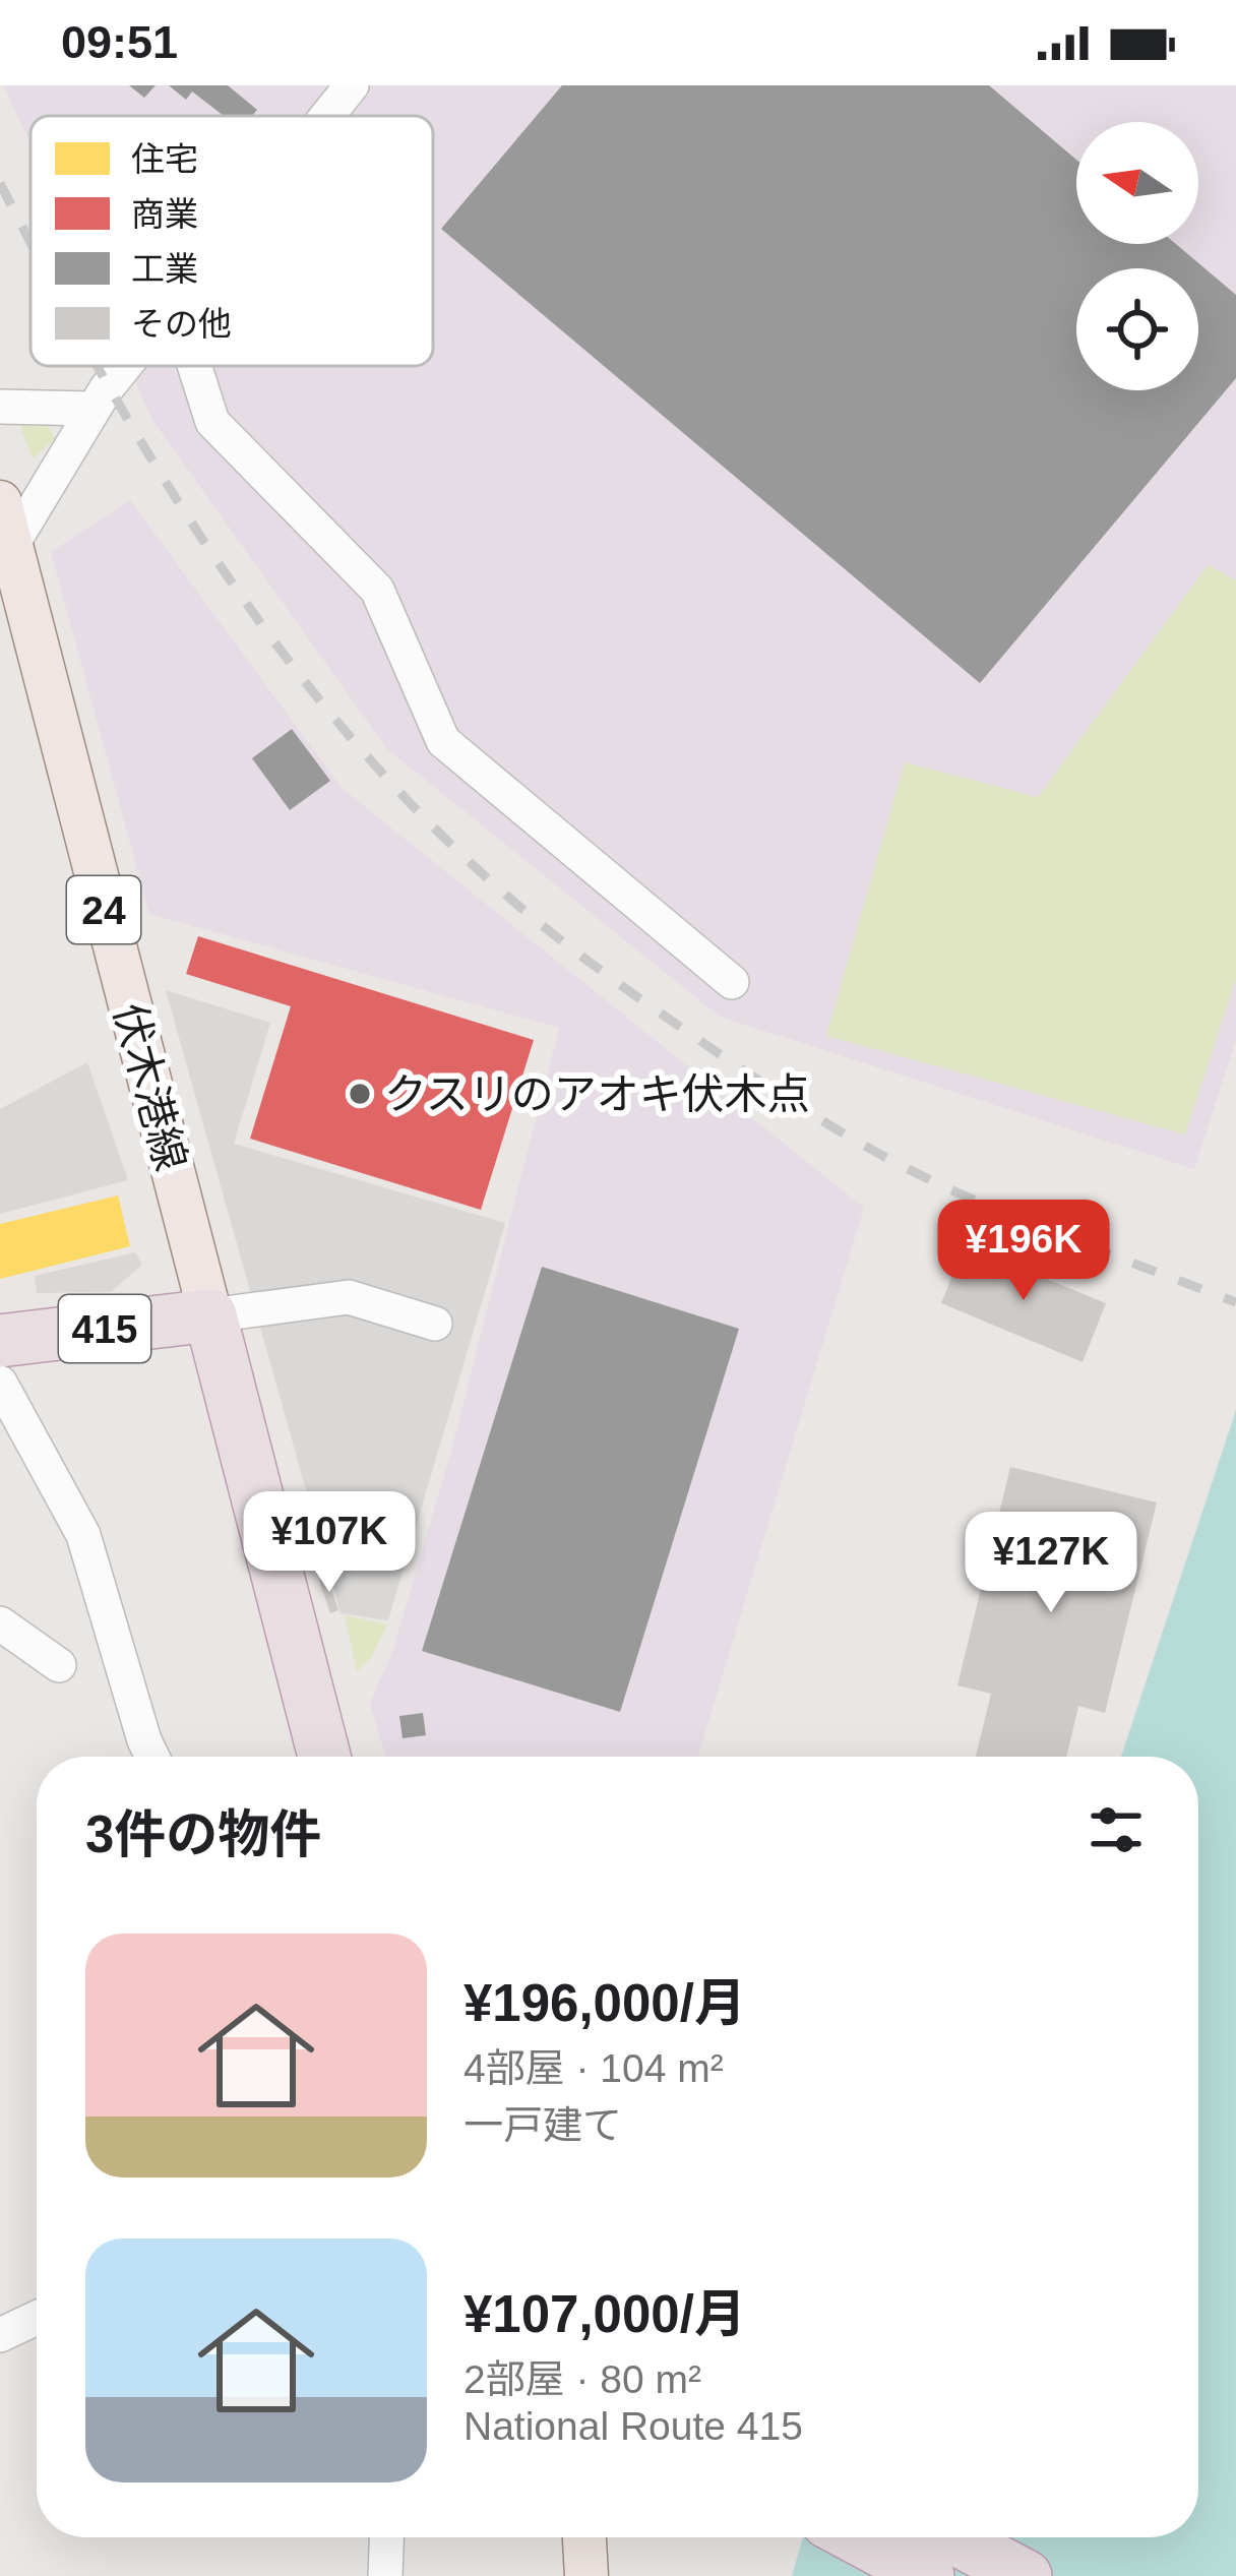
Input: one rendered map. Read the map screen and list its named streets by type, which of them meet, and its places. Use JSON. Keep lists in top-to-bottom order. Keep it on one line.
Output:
{"streets":{"highway":["415"],"main road":["24","伏木港線"]},"crossings":[["伏木港線","415"]],"places":["クスリのアオキ伏木点"],"legend":["住宅","商業","工業","その他"],"north":"left","page":{"status":"09:51","price":["¥196K","¥107K","¥127K"],"heading":"3件の物件","list":[{"name":"¥196,000/月","note":"4部屋 · 104 m² · 一戸建て"},{"name":"¥107,000/月","note":"2部屋 · 80 m² · National Route 415"}]}}
